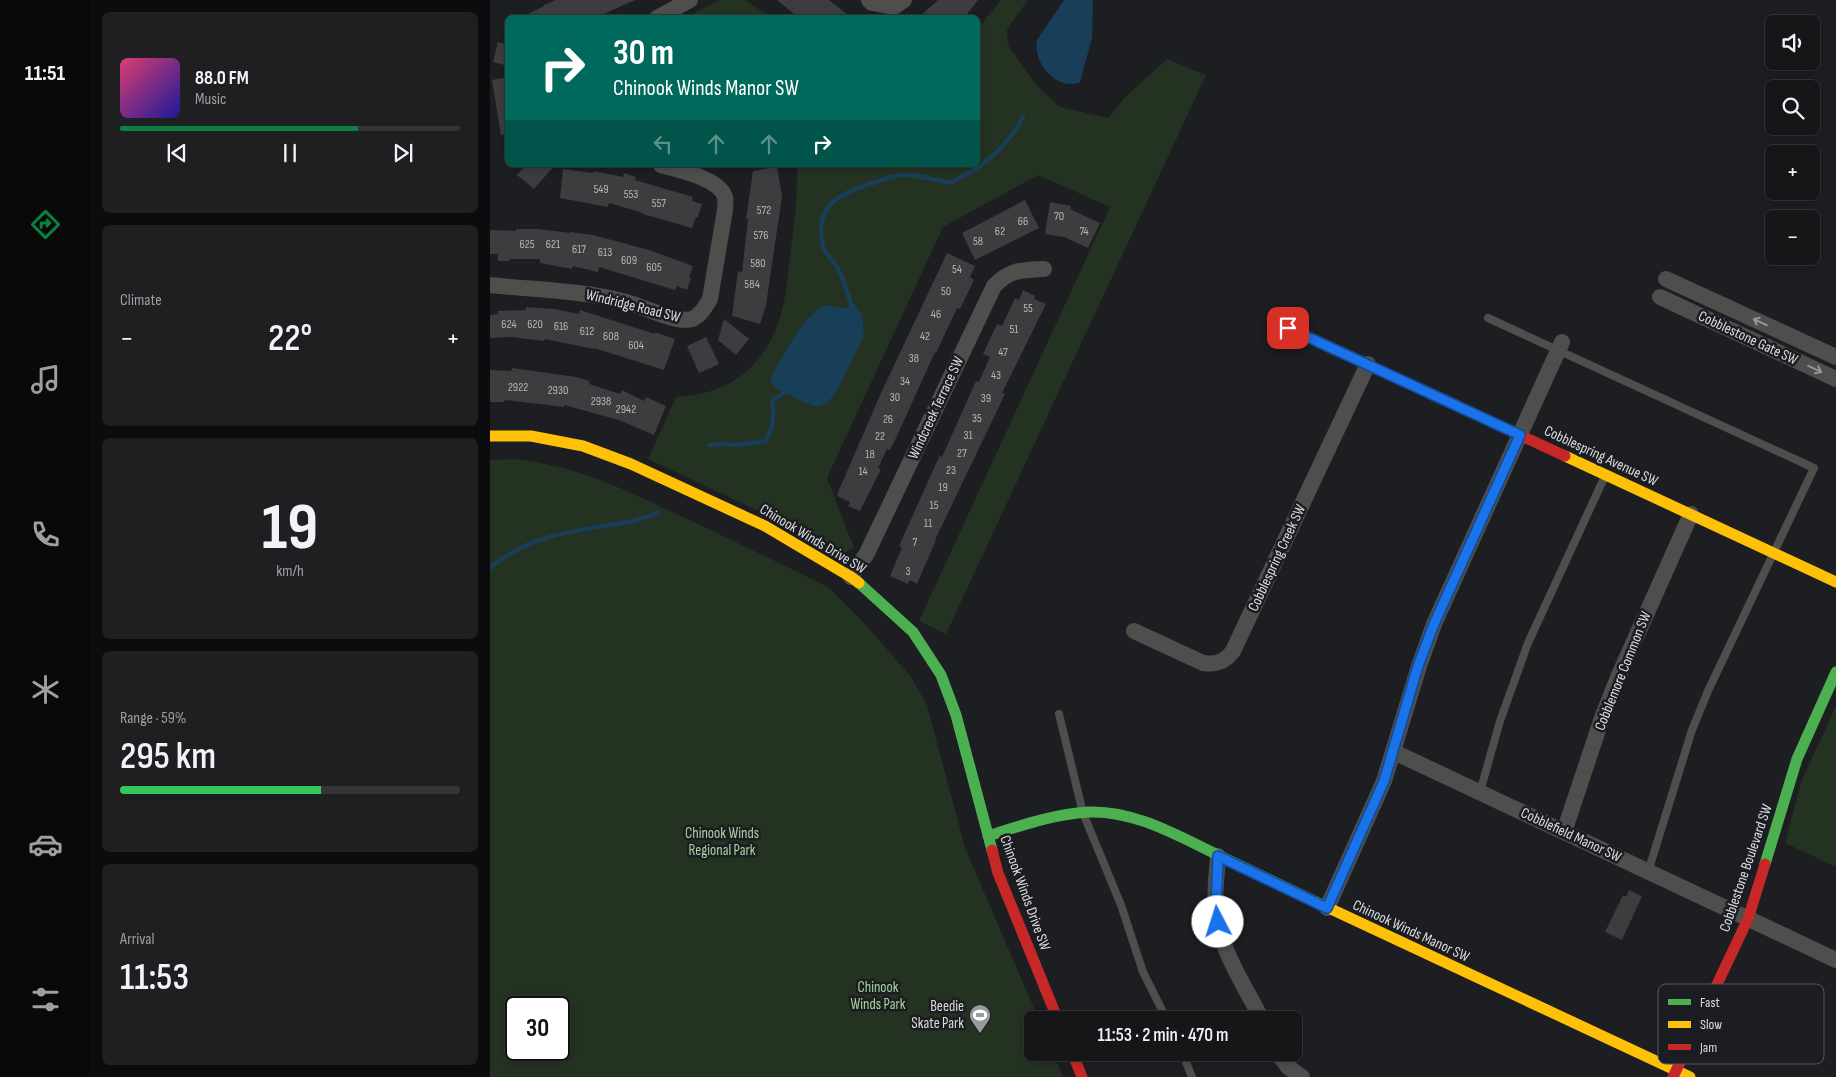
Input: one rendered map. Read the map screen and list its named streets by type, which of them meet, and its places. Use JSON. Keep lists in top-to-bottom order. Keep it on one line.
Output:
{"streets":{"street":["Windridge Road SW","Cobblestone Gate SW","Windcreek Terrace SW","Cobblespring Avenue SW","Chinook Winds Drive SW","Cobblespring Creek SW","Cobblemore Common SW","Cobblefield Manor SW","Cobblestone Boulevard SW","Chinook Winds Manor SW"]},"crossings":[["Windcreek Terrace SW","Chinook Winds Drive SW"],["Cobblespring Avenue SW","Cobblespring Creek SW"],["Cobblespring Avenue SW","Cobblemore Common SW"],["Chinook Winds Drive SW","Chinook Winds Manor SW"],["Cobblemore Common SW","Cobblefield Manor SW"],["Cobblefield Manor SW","Cobblestone Boulevard SW"]],"parks":["Chinook Winds Regional Park","Chinook Winds Park"],"places":{"sports":["Beedie Skate Park"]},"house_numbers":["549","553","557","572","70","66","62","74","576","58","625","621","617","613","609","580","605","54","584","50","55","46","624","620","616","51","612","608","42","604","47","38","43","34","2922","2930","30","39","2938","2942","35","26","31","22","27","18","23","14","19","15","11","7","3"],"legend":["Fast","Slow","Jam"],"page":{"tabs":"11:51","map_buttons":["+","−"],"turn":["30 m","Chinook Winds Manor SW"],"song":["88.0 FM","Music"],"tile":["Climate",["19","km/h"],["Range · 59%","295 km"],["Arrival","11:53"]],"heat":["−","22°","+"],"limit":"30","trip":"11:53 · 2 min · 470 m"}}
